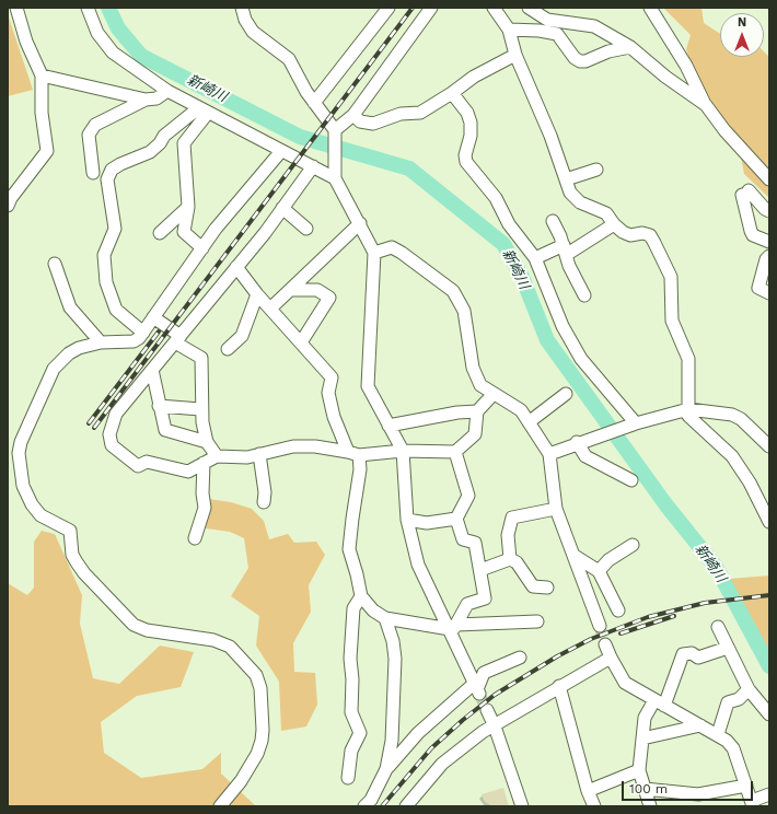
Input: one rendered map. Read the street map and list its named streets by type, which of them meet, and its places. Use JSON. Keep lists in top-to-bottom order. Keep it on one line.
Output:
{"water":["新崎川"],"scale_bar":"100 m","north":"top"}
